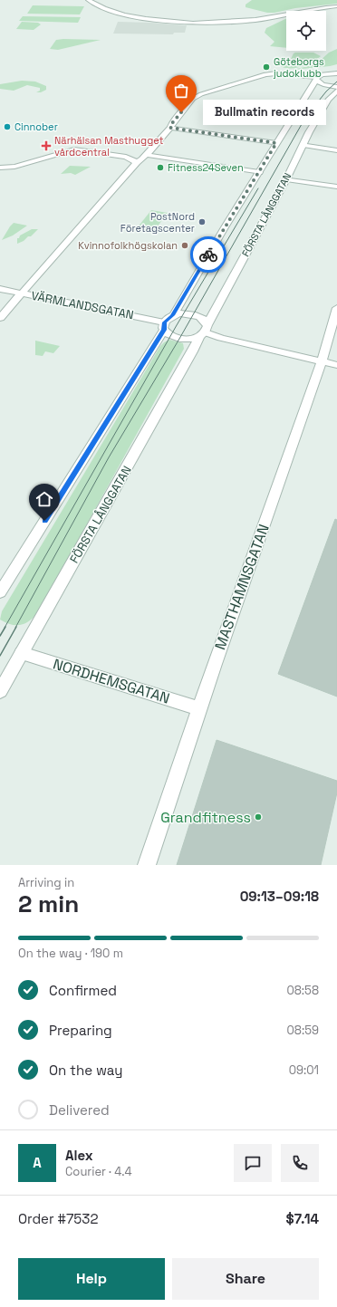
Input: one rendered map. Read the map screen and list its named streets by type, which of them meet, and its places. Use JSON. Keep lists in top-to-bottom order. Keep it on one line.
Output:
{"streets":{"street":["FÖRSTA LÅNGGATAN","VÄRMLANDSGATAN","MASTHAMNSGATAN","NORDHEMSGATAN"]},"crossings":[["FÖRSTA LÅNGGATAN","VÄRMLANDSGATAN"],["FÖRSTA LÅNGGATAN","NORDHEMSGATAN"],["MASTHAMNSGATAN","NORDHEMSGATAN"]],"places":{"other":["Göteborgs judoklubb","Bullmatin records","Cinnober","Fitness24Seven","PostNord Företagscenter","Kvinnofolkhögskolan","Grandfitness"],"health":["Närhälsan Masthugget vårdcentral"]},"page":{"bubble":"Bullmatin records","heading":["2 min","Arriving in","09:13–09:18"],"panel":["Alex","Courier · 4.4","Order #7532","$7.14"],"bar":"On the way · 190 m","list":[["Confirmed","08:58"],["Preparing","08:59"],["On the way","09:01"],"Delivered"],"round":"A","buttons":["Help","Share"]}}
